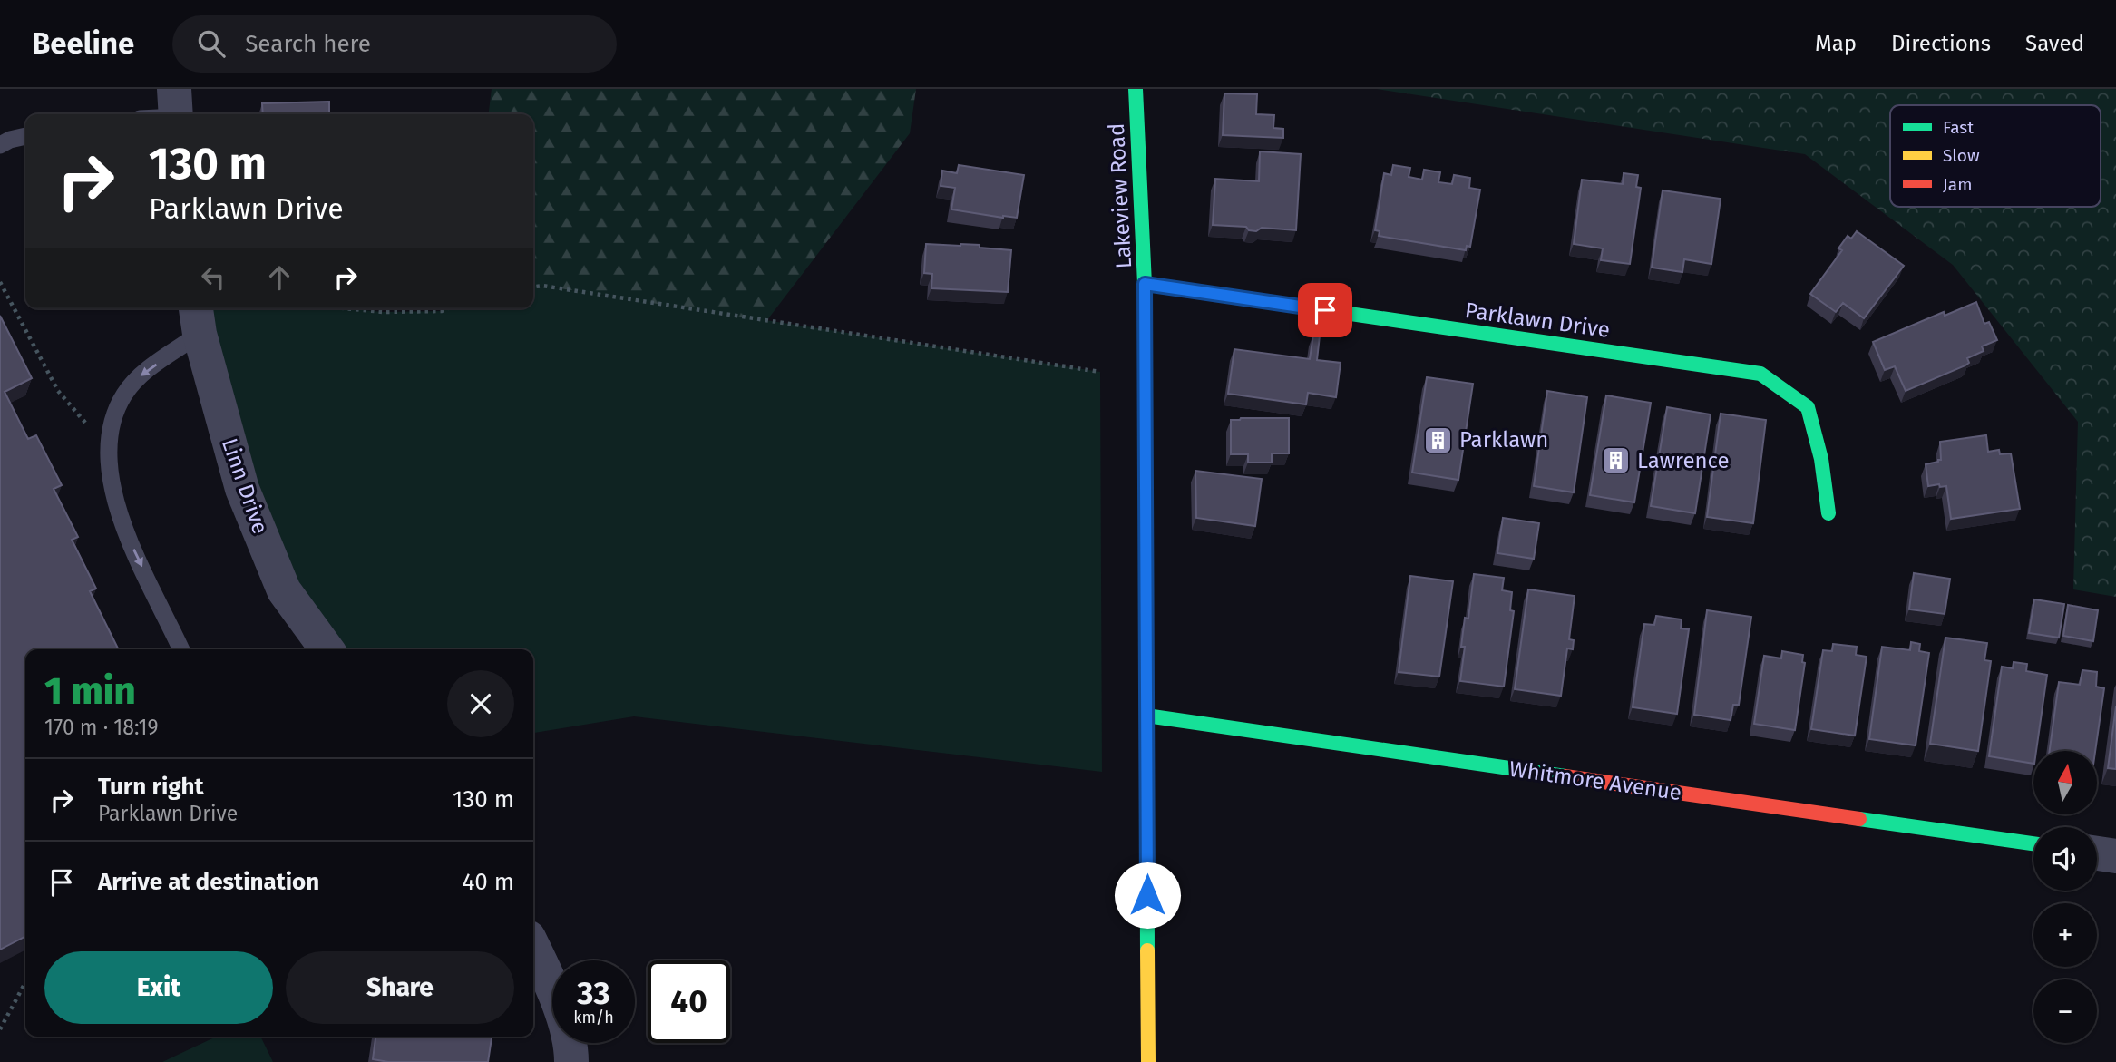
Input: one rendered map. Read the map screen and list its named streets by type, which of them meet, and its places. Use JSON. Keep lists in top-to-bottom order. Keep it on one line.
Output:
{"streets":{"street":["Lakeview Road","Parklawn Drive","Linn Drive","Whitmore Avenue"]},"crossings":[["Lakeview Road","Parklawn Drive"],["Lakeview Road","Whitmore Avenue"]],"places":{"building":["Parklawn","Lawrence"]},"legend":["Fast","Slow","Jam"],"north":"top","page":{"header":"Beeline","search":"Search here","nav":["Map","Directions","Saved"],"turn":["130 m","Parklawn Drive"],"heading":["1 min","170 m · 18:19"],"map_buttons":["+","−"],"list":[{"name":"Turn right","note":"Parklawn Drive","value":"130 m"},{"name":"Arrive at destination","value":"40 m"}],"buttons":["Exit","Share"],"speed":"33 km/h","limit":"40"}}
